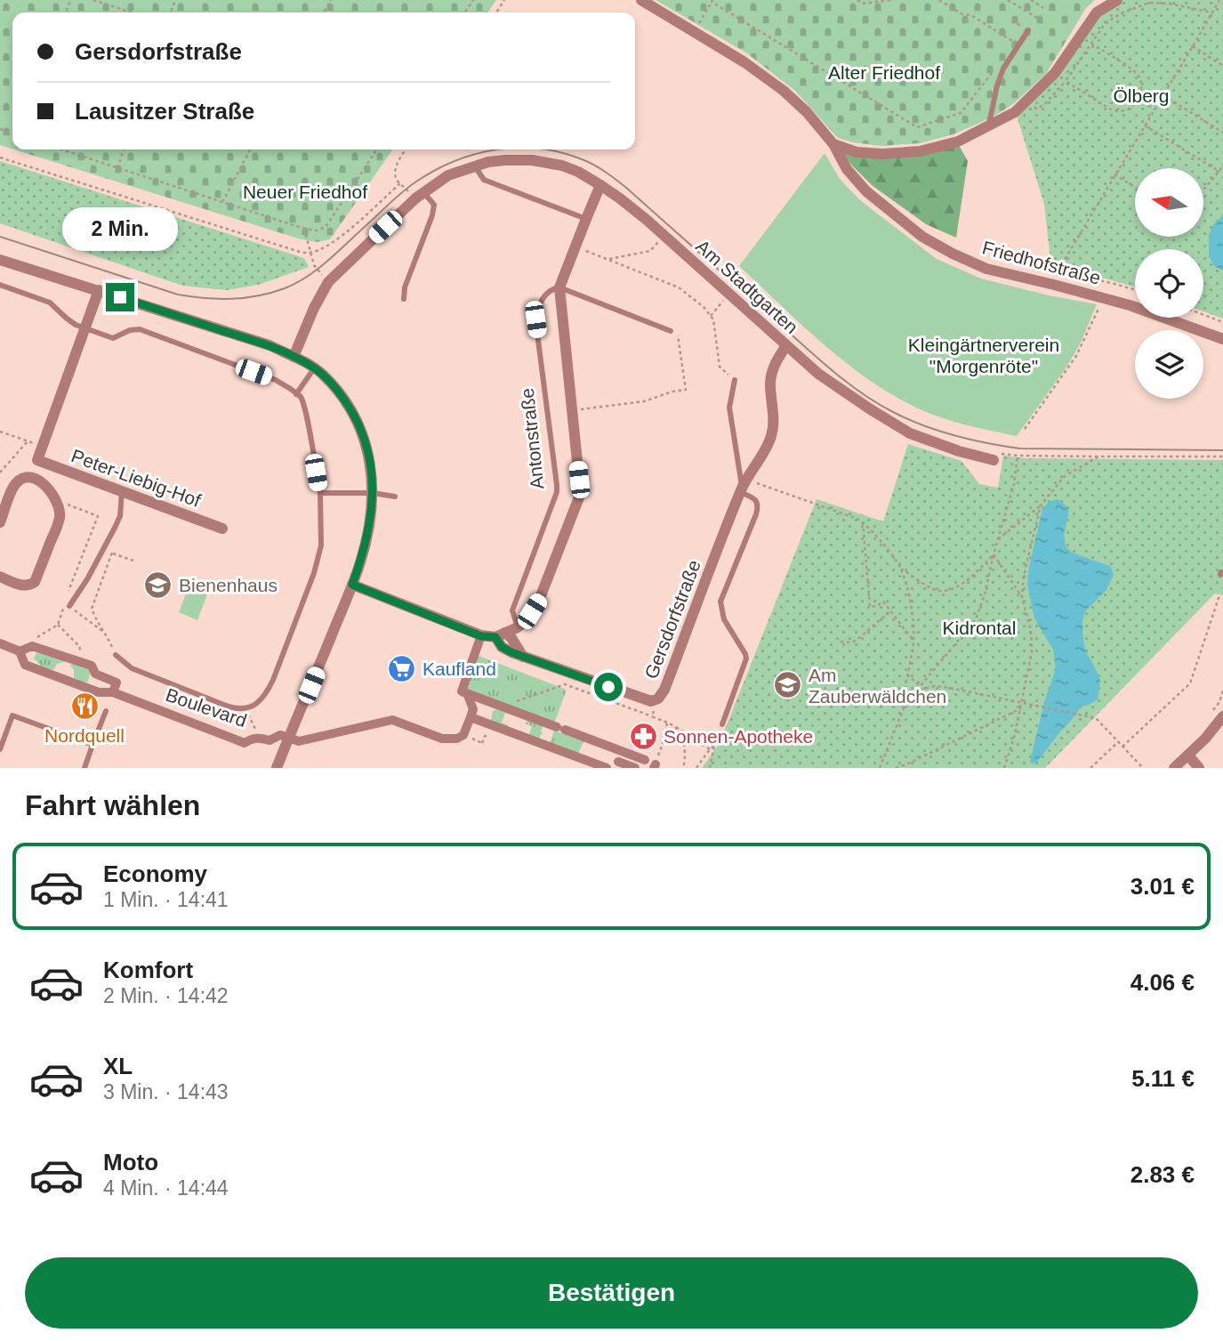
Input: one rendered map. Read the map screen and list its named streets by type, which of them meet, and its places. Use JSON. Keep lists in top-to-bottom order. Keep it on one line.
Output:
{"streets":{"street":["Friedhofstraße","Am Stadtgarten","Antonstraße","Peter-Liebig-Hof","Gersdorfstraße","Boulevard"]},"crossings":[["Am Stadtgarten","Antonstraße"],["Am Stadtgarten","Gersdorfstraße"],["Antonstraße","Gersdorfstraße"]],"parks":["Alter Friedhof","Ölberg","Neuer Friedhof","Kleingärtnerverein \"Morgenröte\"","Kidrontal"],"places":{"school or university":["Bienenhaus","Am Zauberwäldchen"],"supermarket":["Kaufland"],"restaurant":["Nordquell"],"pharmacy":["Sonnen-Apotheke"]},"north":"left","page":{"banner":["Gersdorfstraße","Lausitzer Straße"],"bubble":"2 Min.","heading":"Fahrt wählen","list":[{"name":"Economy","note":"1 Min. · 14:41","value":"3.01 €"},{"name":"Komfort","note":"2 Min. · 14:42","value":"4.06 €"},{"name":"XL","note":"3 Min. · 14:43","value":"5.11 €"},{"name":"Moto","note":"4 Min. · 14:44","value":"2.83 €"}],"buttons":"Bestätigen"}}
